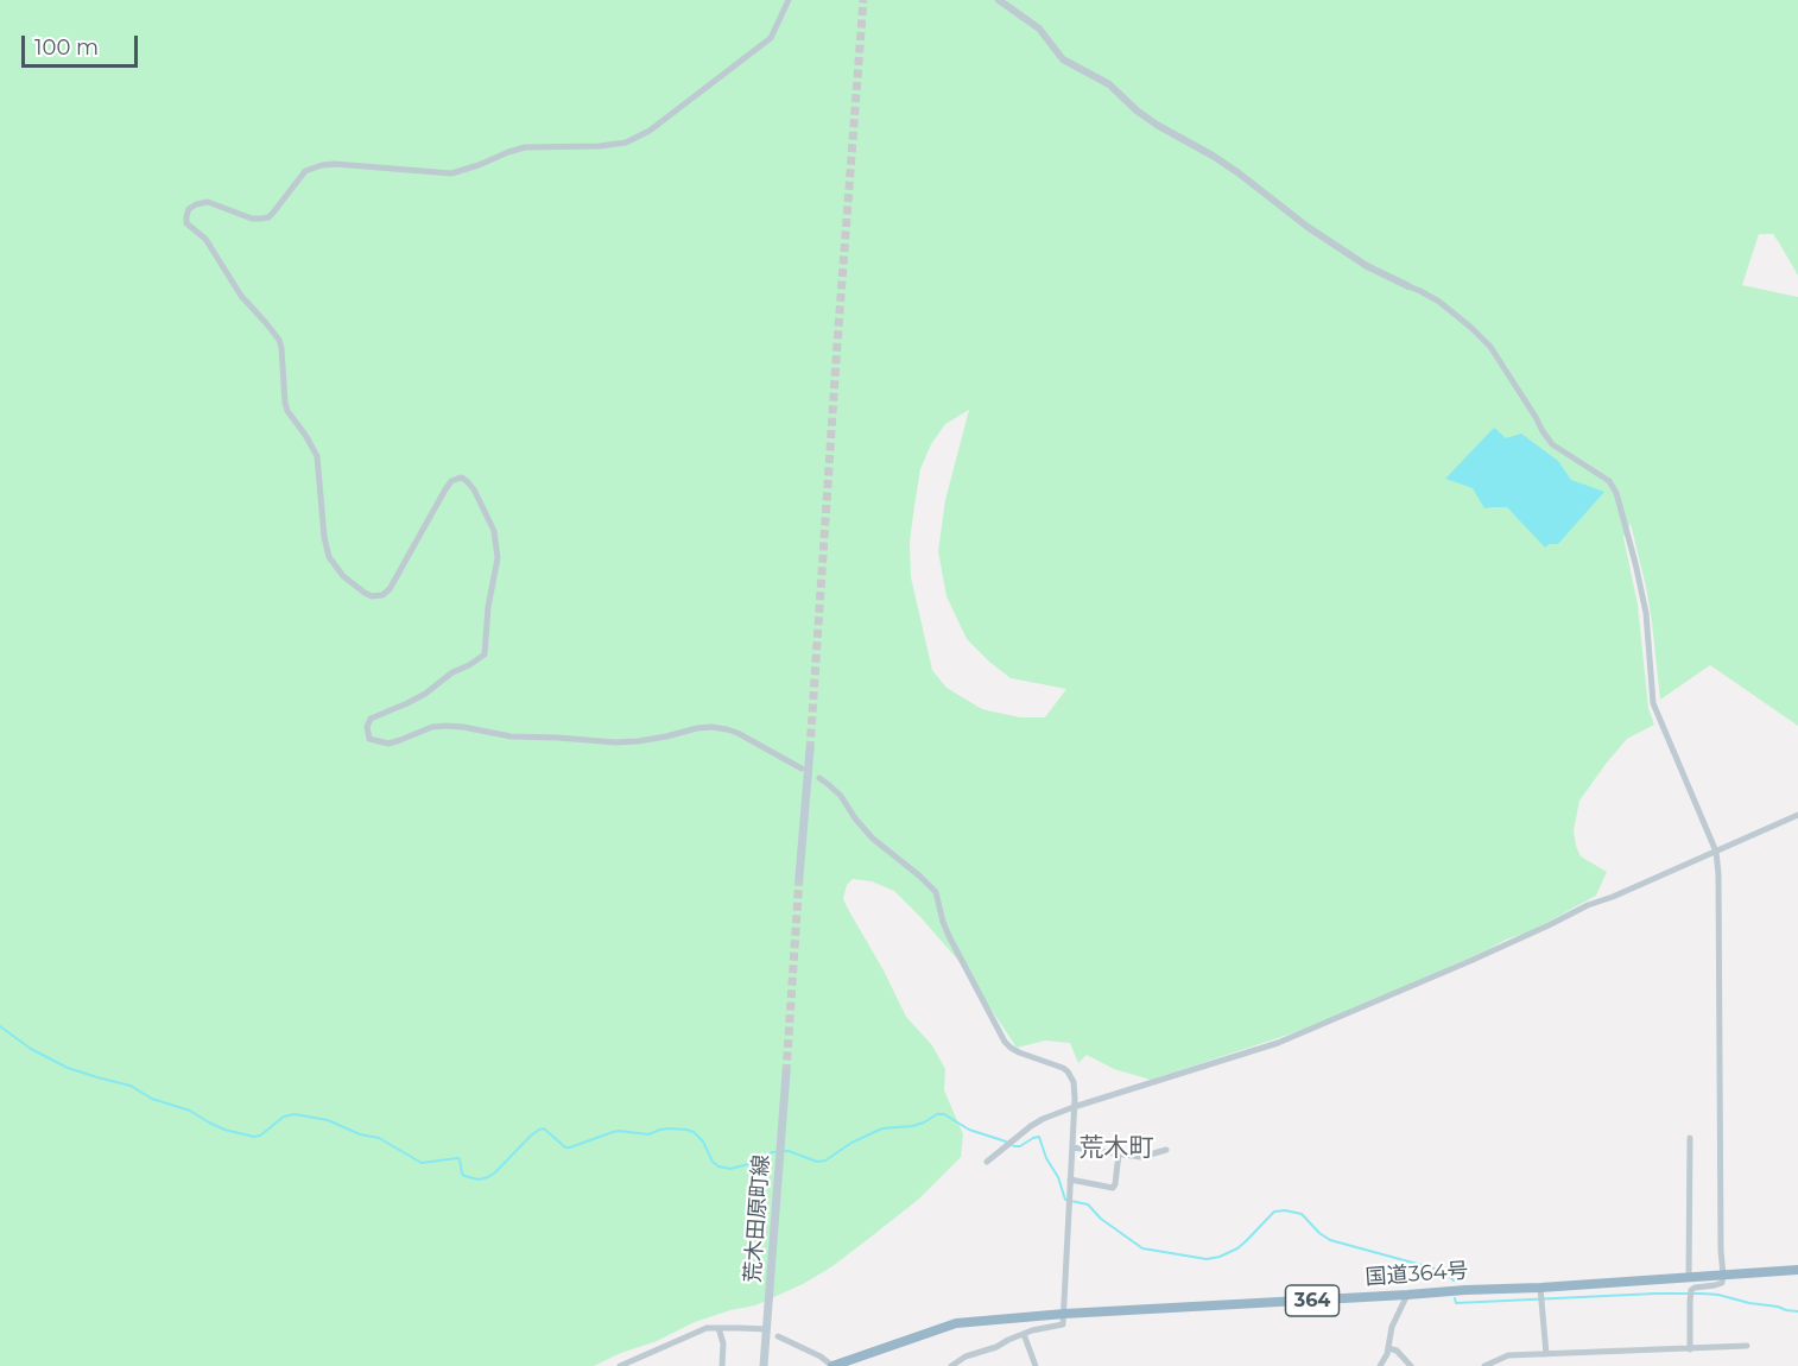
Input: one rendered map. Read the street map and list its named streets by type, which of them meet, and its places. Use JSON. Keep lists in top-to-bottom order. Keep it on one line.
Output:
{"streets":{"highway":["国道364号","364"],"main road":["荒木田原町線"]},"districts":["荒木町"],"scale_bar":"100 m"}
